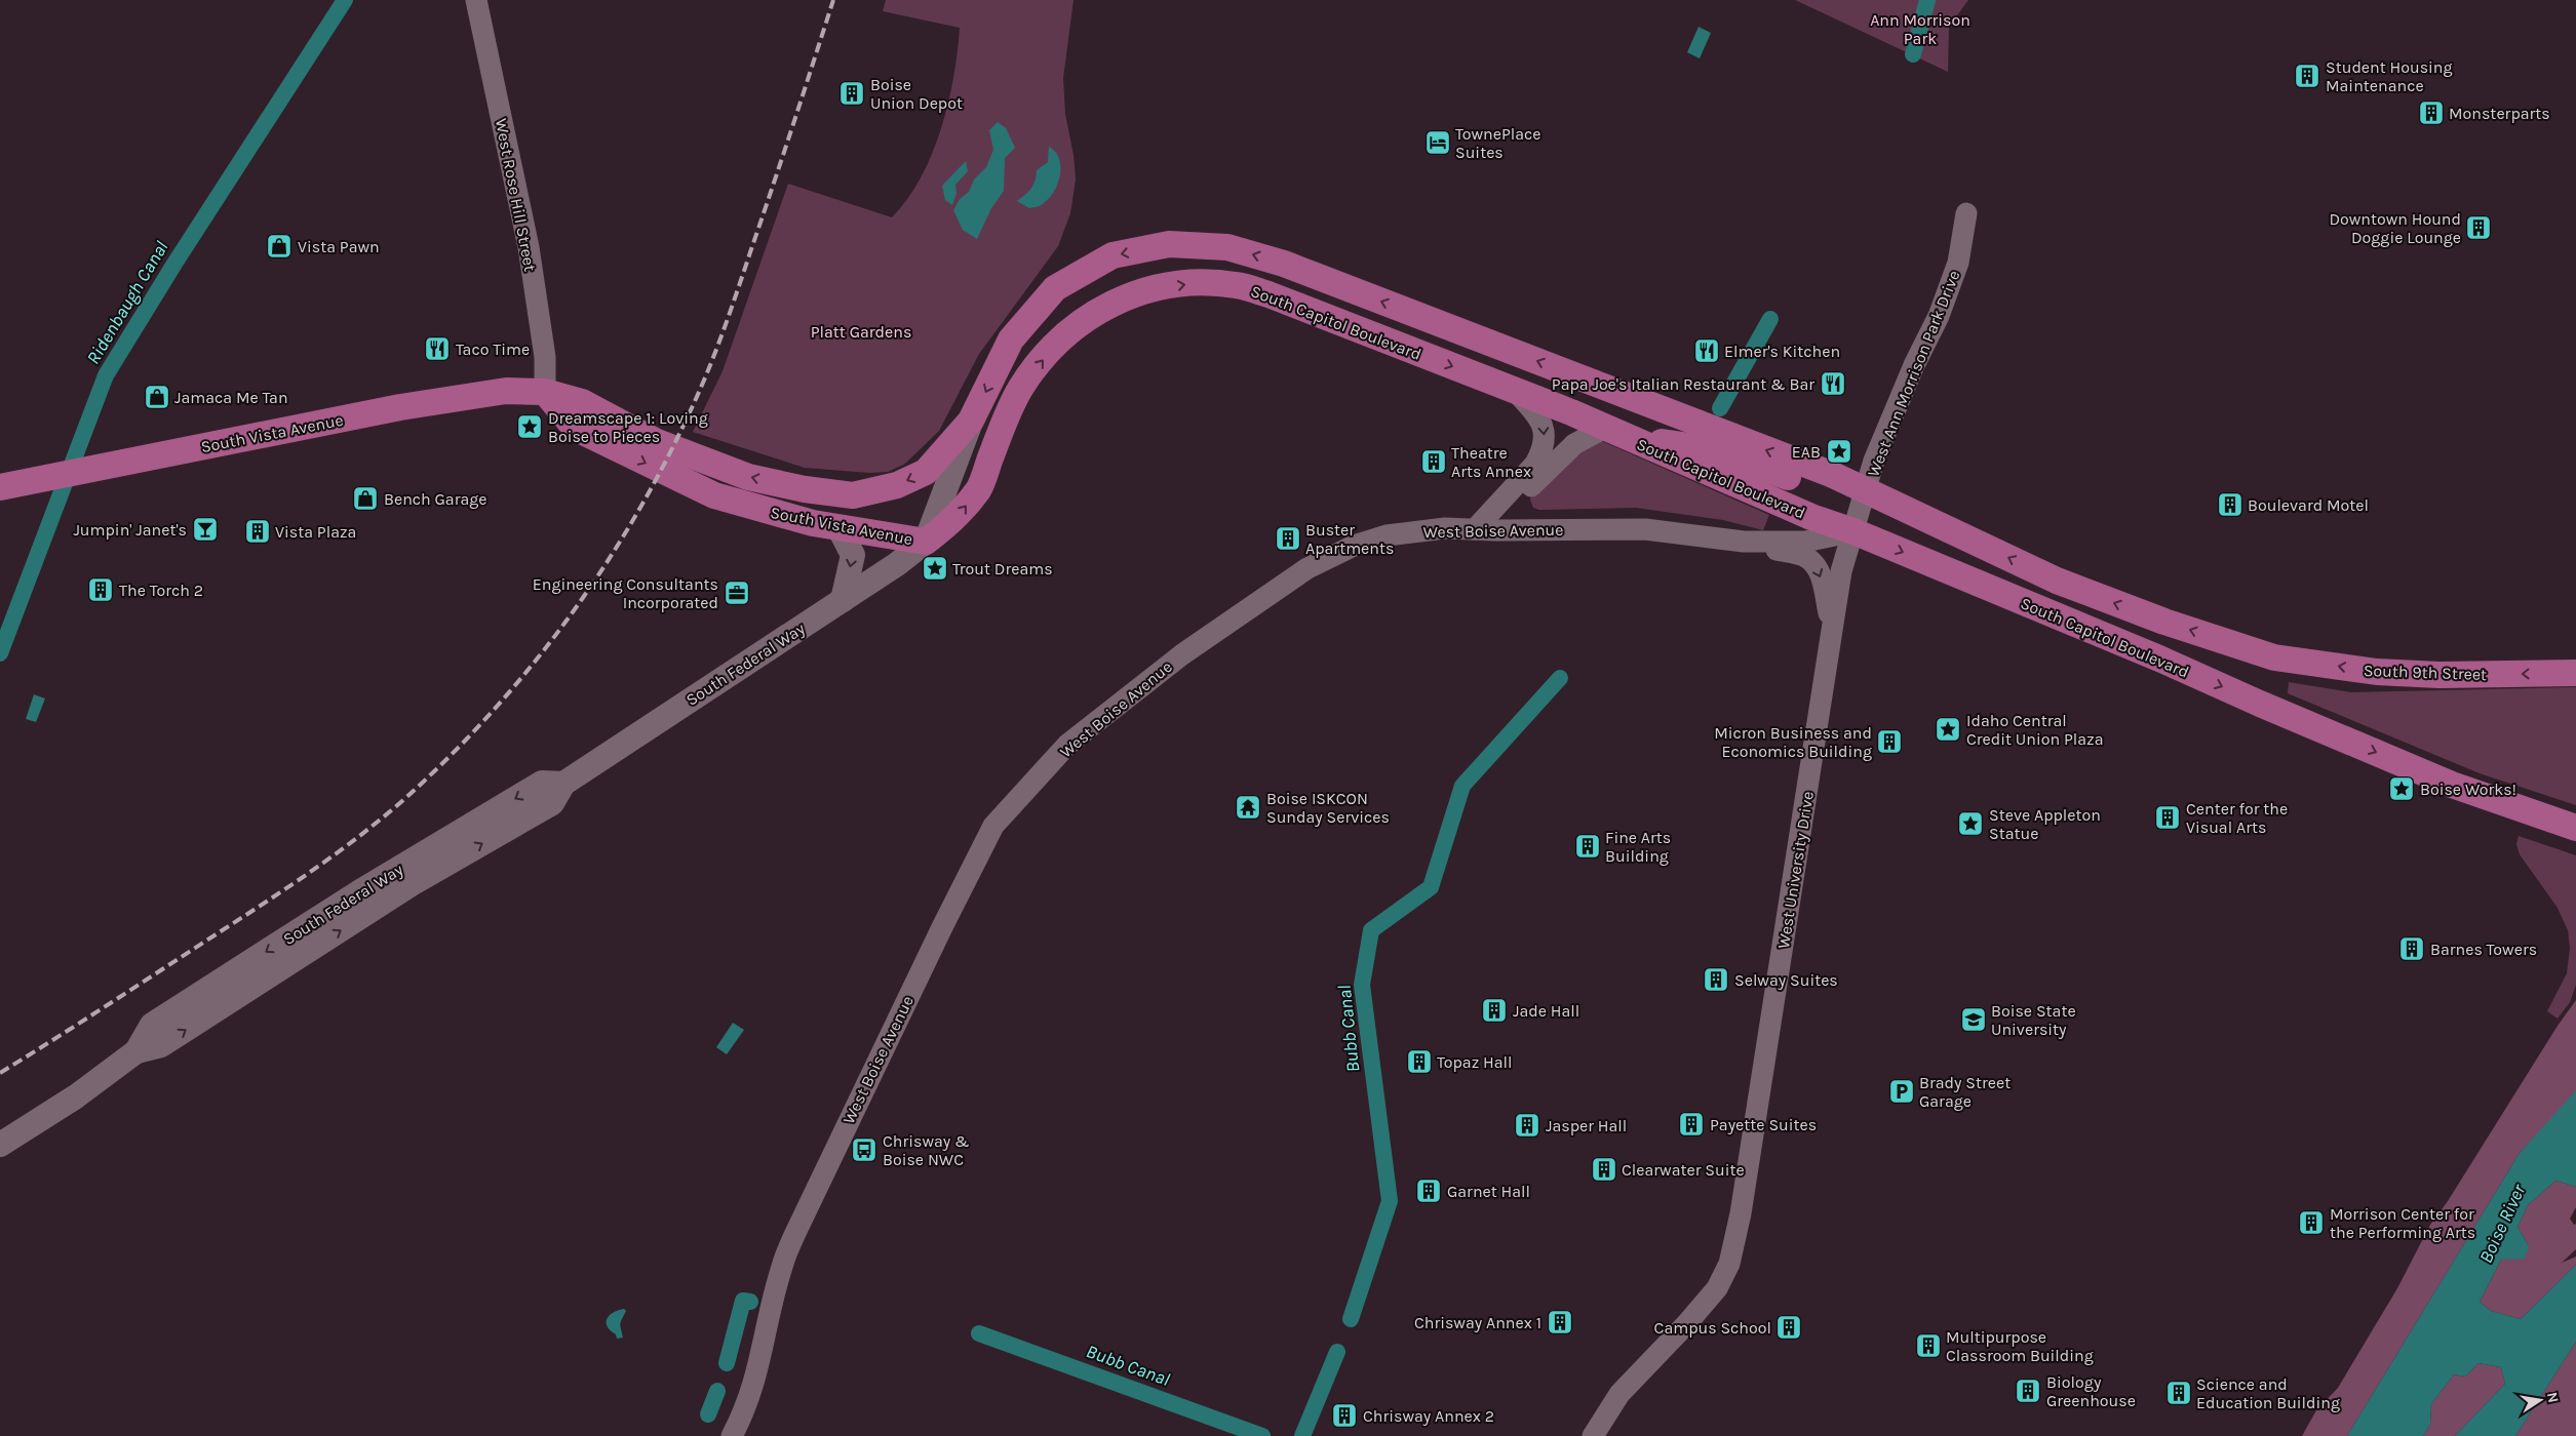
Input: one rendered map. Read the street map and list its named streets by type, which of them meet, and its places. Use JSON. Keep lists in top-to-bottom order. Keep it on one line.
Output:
{"streets":{"main road":["South Capitol Boulevard","South Vista Avenue","South Federal Way","South 9th Street"],"street":["West Rose Hill Street","West Ann Morrison Park Drive","West Boise Avenue","West University Drive"]},"crossings":[["West Rose Hill Street","South Vista Avenue"],["South Capitol Boulevard","West Ann Morrison Park Drive"],["South Capitol Boulevard","South Vista Avenue"],["South Capitol Boulevard","West Boise Avenue"],["South Capitol Boulevard","South Federal Way"],["South Capitol Boulevard","South 9th Street"],["South Capitol Boulevard","West University Drive"],["West Ann Morrison Park Drive","West Boise Avenue"],["West Ann Morrison Park Drive","West University Drive"],["South Vista Avenue","South Federal Way"],["West Boise Avenue","West University Drive"]],"one_way":["South 9th Street"],"water":["Ridenbaugh Canal","Bubb Canal","Boise River"],"parks":["Ann Morrison Park","Platt Gardens"],"places":{"building":["Student Housing Maintenance","Boise Union Depot","Monsterparts","Downtown Hound Doggie Lounge","Theatre Arts Annex","Boulevard Motel","Vista Plaza","Buster Apartments","The Torch 2","Micron Business and Economics Building","Center for the Visual Arts","Fine Arts Building","Barnes Towers","Selway Suites","Jade Hall","Topaz Hall","Payette Suites","Jasper Hall","Clearwater Suite","Garnet Hall","Morrison Center for the Performing Arts","Chrisway Annex 1","Campus School","Multipurpose Classroom Building","Biology Greenhouse","Science and Education Building","Chrisway Annex 2"],"hotel":["TownePlace Suites"],"shop":["Vista Pawn","Jamaca Me Tan","Bench Garage"],"restaurant":["Taco Time","Elmer's Kitchen","Papa Joe's Italian Restaurant & Bar"],"place":["Dreamscape 1: Loving Boise to Pieces","EAB","Trout Dreams","Idaho Central Credit Union Plaza","Boise Works!","Steve Appleton Statue"],"bar":["Jumpin' Janet's"],"office":["Engineering Consultants Incorporated"],"temple":["Boise ISKCON Sunday Services"],"school or university":["Boise State University"],"parking":["Brady Street Garage"],"bus stop":["Chrisway & Boise NWC"]},"north":"right"}
